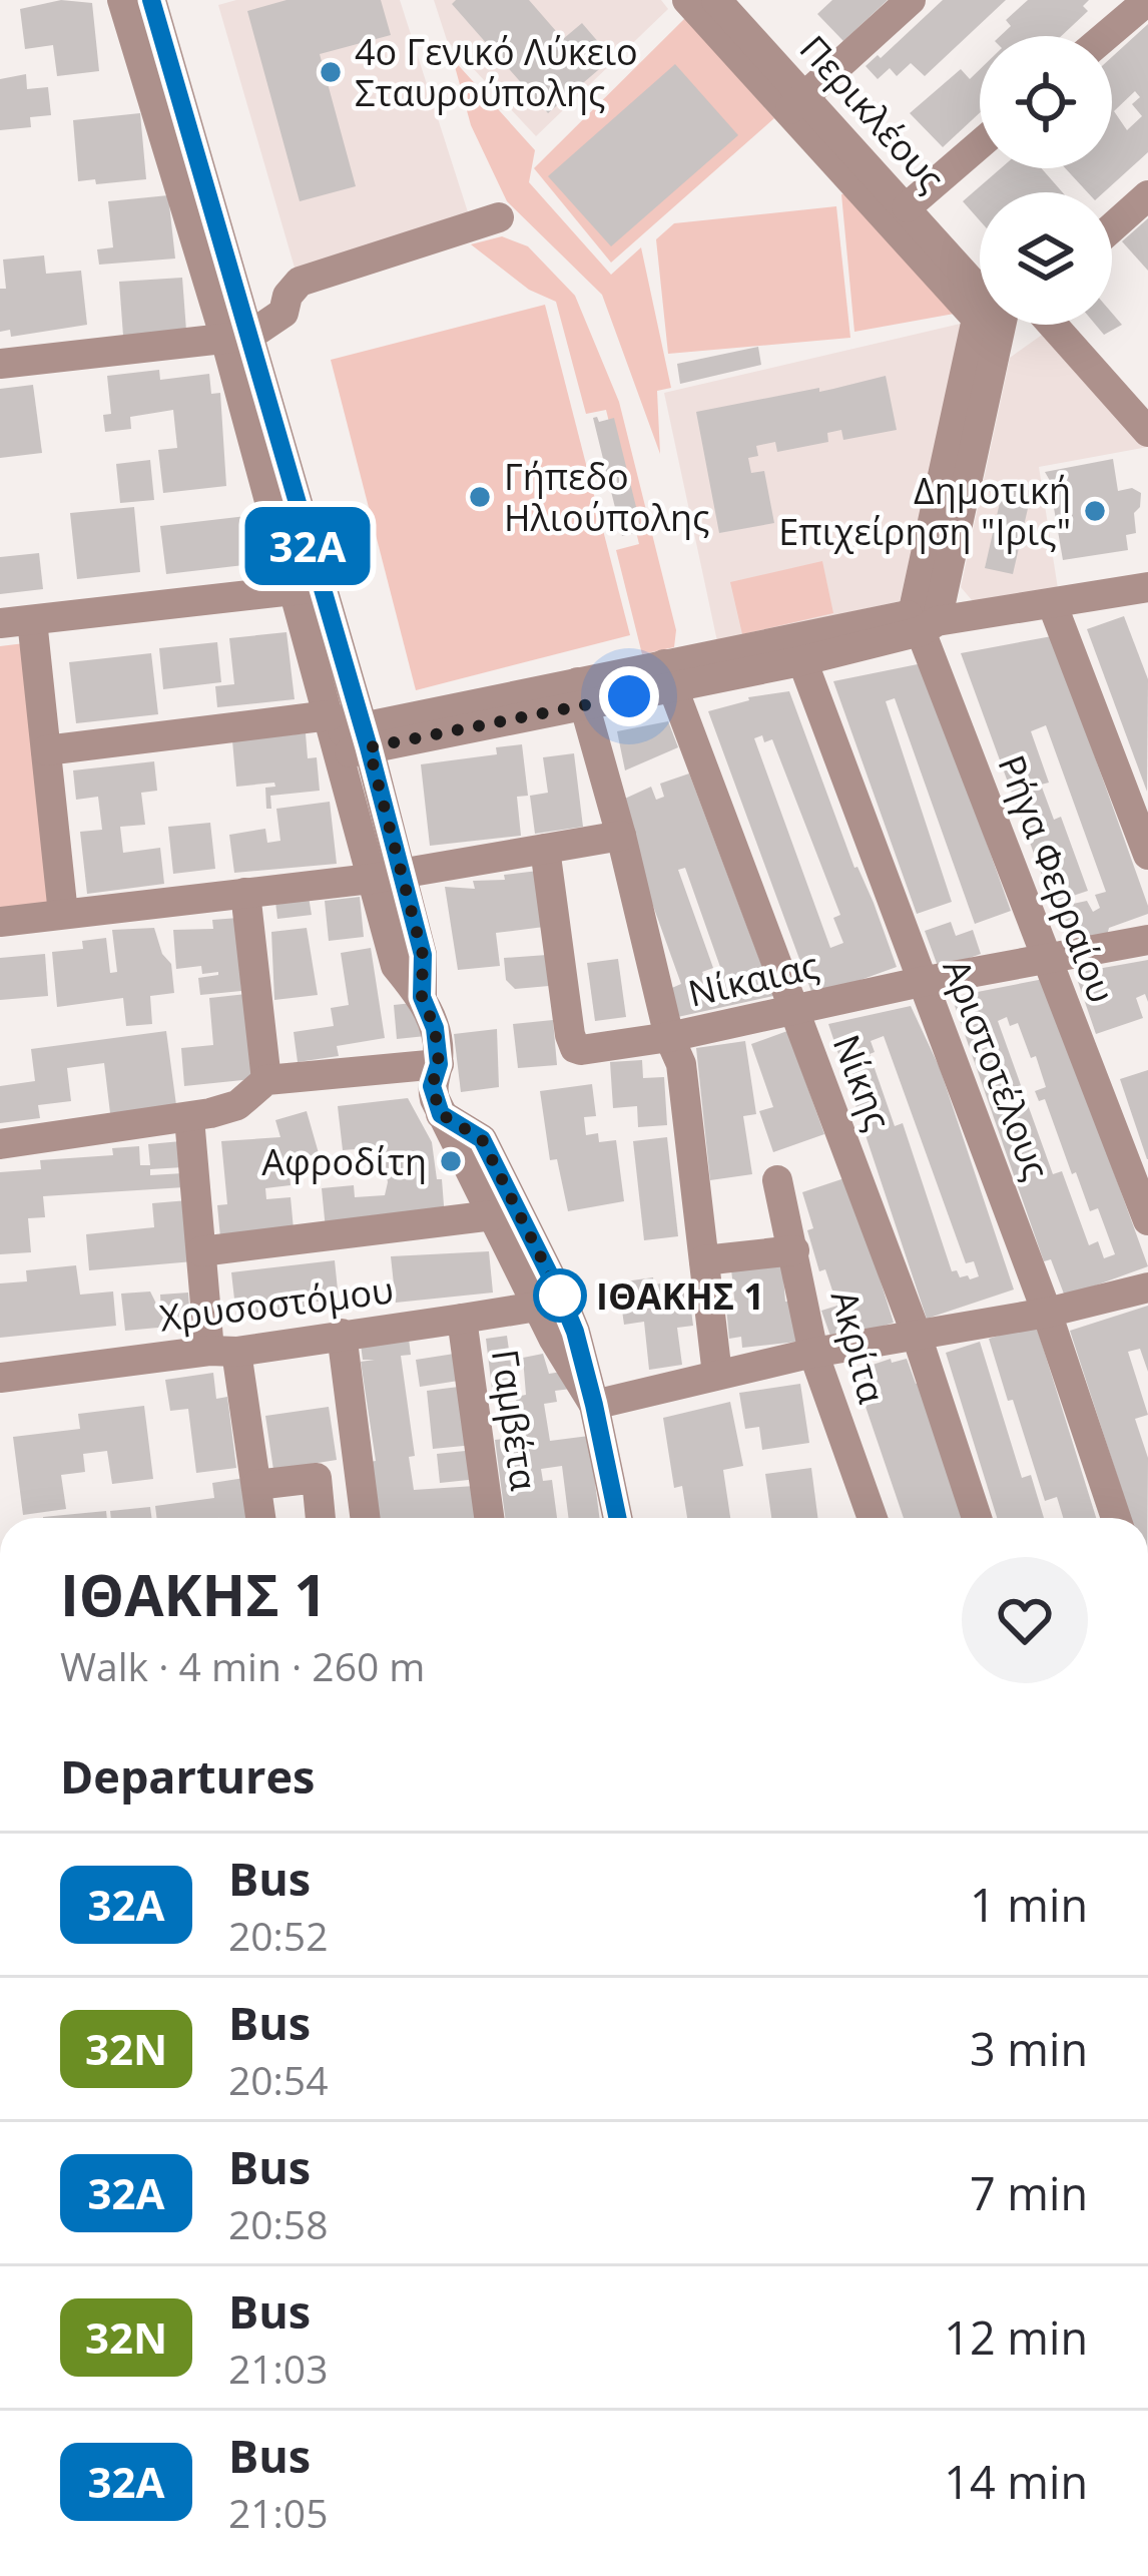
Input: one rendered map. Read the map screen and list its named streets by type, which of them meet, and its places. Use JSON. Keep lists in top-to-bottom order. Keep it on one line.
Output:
{"streets":{"street":["Περικλέους","Ρήγα Φερραίου","Νίκαιας","Αριστοτέλους","Νίκης","Χρυσοστόμου","Ακρίτα","Γαμβέτα"]},"crossings":[["Ρήγα Φερραίου","Νίκαιας"],["Νίκαιας","Αριστοτέλους"],["Νίκαιας","Νίκης"],["Χρυσοστόμου","Γαμβέτα"]],"places":["4ο Γενικό Λύκειο Σταυρούπολης","Γήπεδο Ηλιούπολης","Δημοτική Επιχείρηση \"Ιρις\"","Αφροδίτη","ΙΘΑΚΗΣ 1"],"lines":["bus line 32Α"],"page":{"on_map":"32Α","heading":[["ΙΘΑΚΗΣ 1","Walk · 4 min · 260 m"],"Departures"],"list":[{"mark":"32Α","name":"Bus","note":"20:52","value":"1 min"},{"mark":"32Ν","name":"Bus","note":"20:54","value":"3 min"},{"mark":"32Α","name":"Bus","note":"20:58","value":"7 min"},{"mark":"32Ν","name":"Bus","note":"21:03","value":"12 min"},{"mark":"32Α","name":"Bus","note":"21:05","value":"14 min"}]}}
